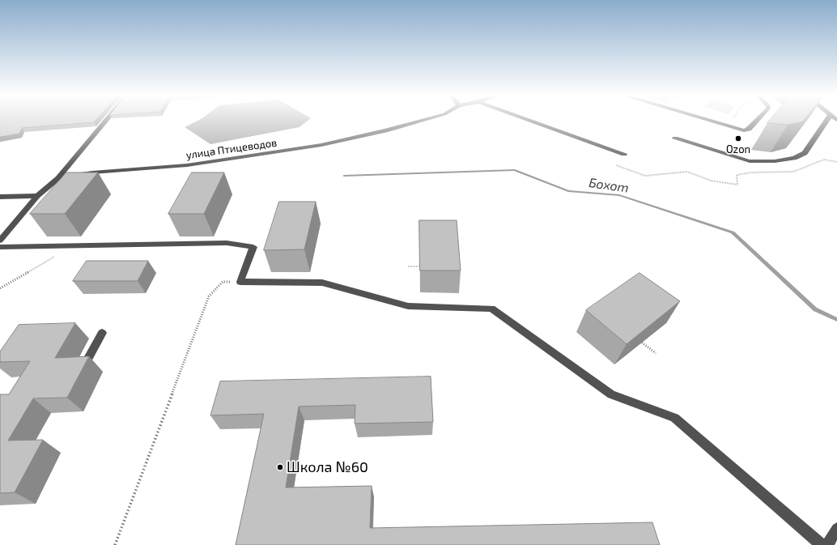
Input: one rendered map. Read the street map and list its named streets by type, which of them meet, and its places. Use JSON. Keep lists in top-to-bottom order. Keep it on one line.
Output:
{"streets":{"street":["улица Птицеводов"]},"water":["Бохот"],"places":["Ozon","Школа №60"]}
